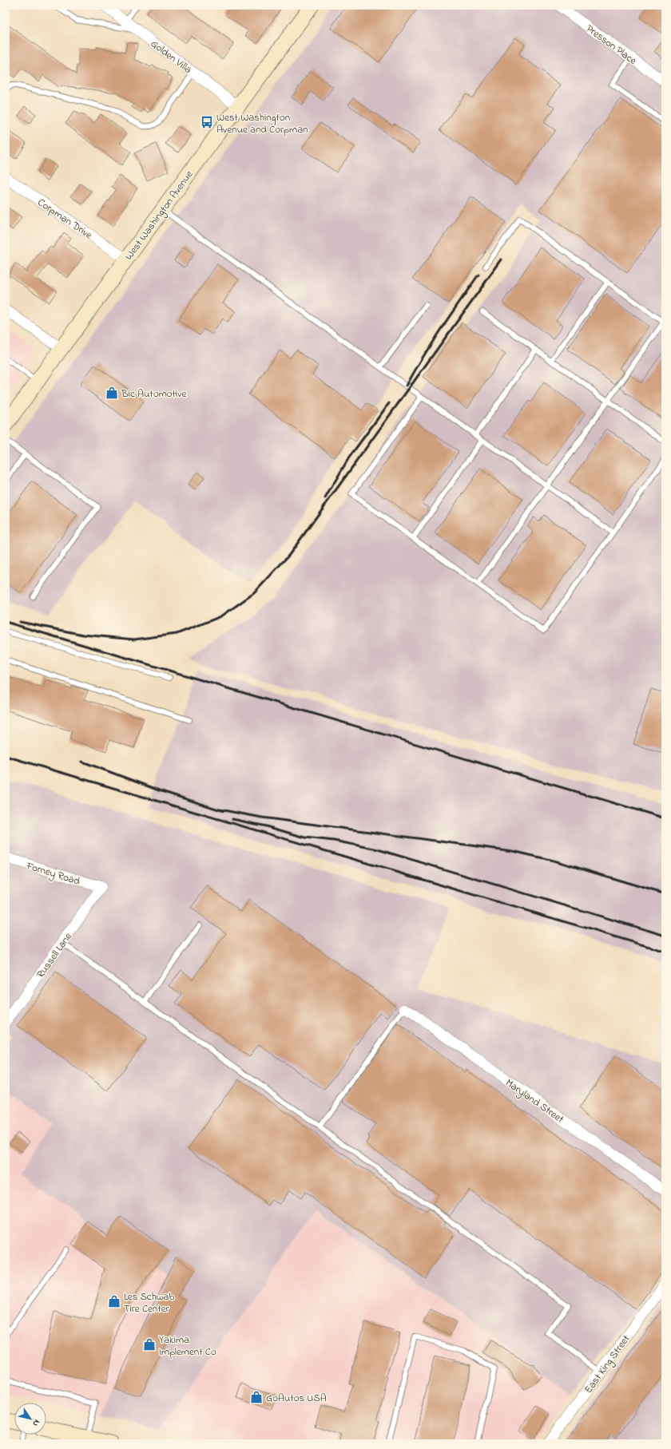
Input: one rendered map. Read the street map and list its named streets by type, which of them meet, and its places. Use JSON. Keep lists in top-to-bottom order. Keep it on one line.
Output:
{"streets":{"main road":["West Washington Avenue"],"street":["Presson Place","Golden Villa","Corpman Drive","Forney Road","Russell Lane","Maryland Street","East King Street"]},"crossings":[["Golden Villa","West Washington Avenue"],["West Washington Avenue","Corpman Drive"],["Forney Road","Russell Lane"]],"places":{"bus stop":["West Washington Avenue and Corpman"],"shop":["Bic Automotive","Les Schwab Tire Center","Yakima Implement Co","GoAutos USA"]},"north":"bottom right"}
